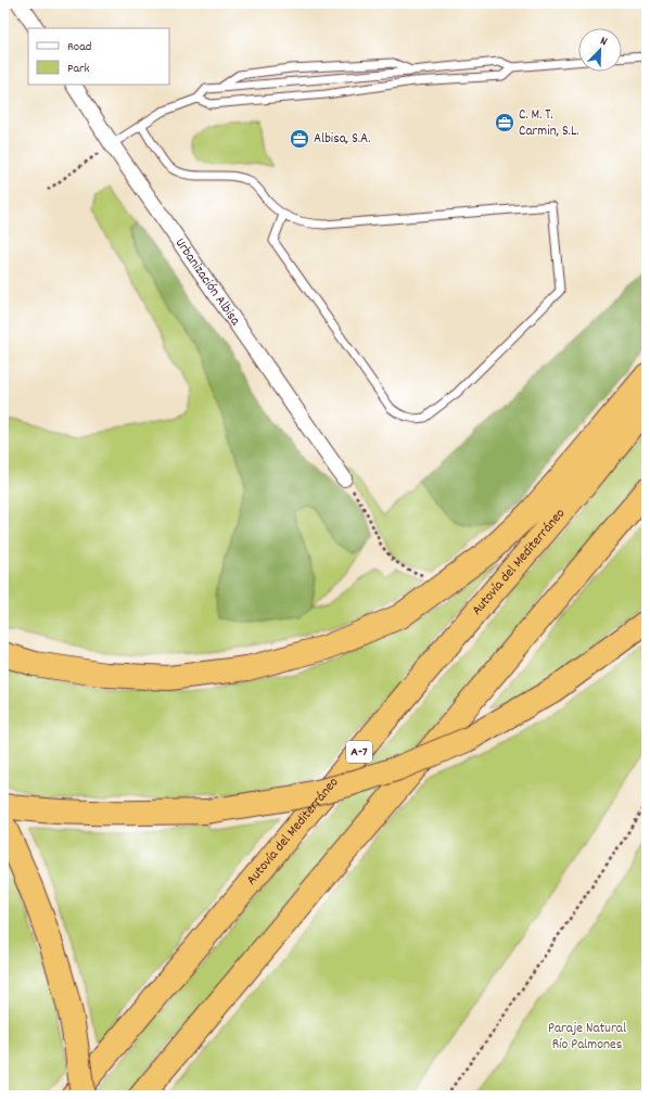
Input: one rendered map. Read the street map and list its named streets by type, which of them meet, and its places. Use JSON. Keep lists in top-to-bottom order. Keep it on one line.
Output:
{"streets":{"highway":["Autovía del Mediterráneo","A-7"],"street":["Urbanización Albisa"]},"parks":["Paraje Natural Río Palmones"],"places":{"office":["C. M. T. Carmin, S.L.","Albisa, S.A."]},"legend":["Road","Park"],"north":"top right"}
